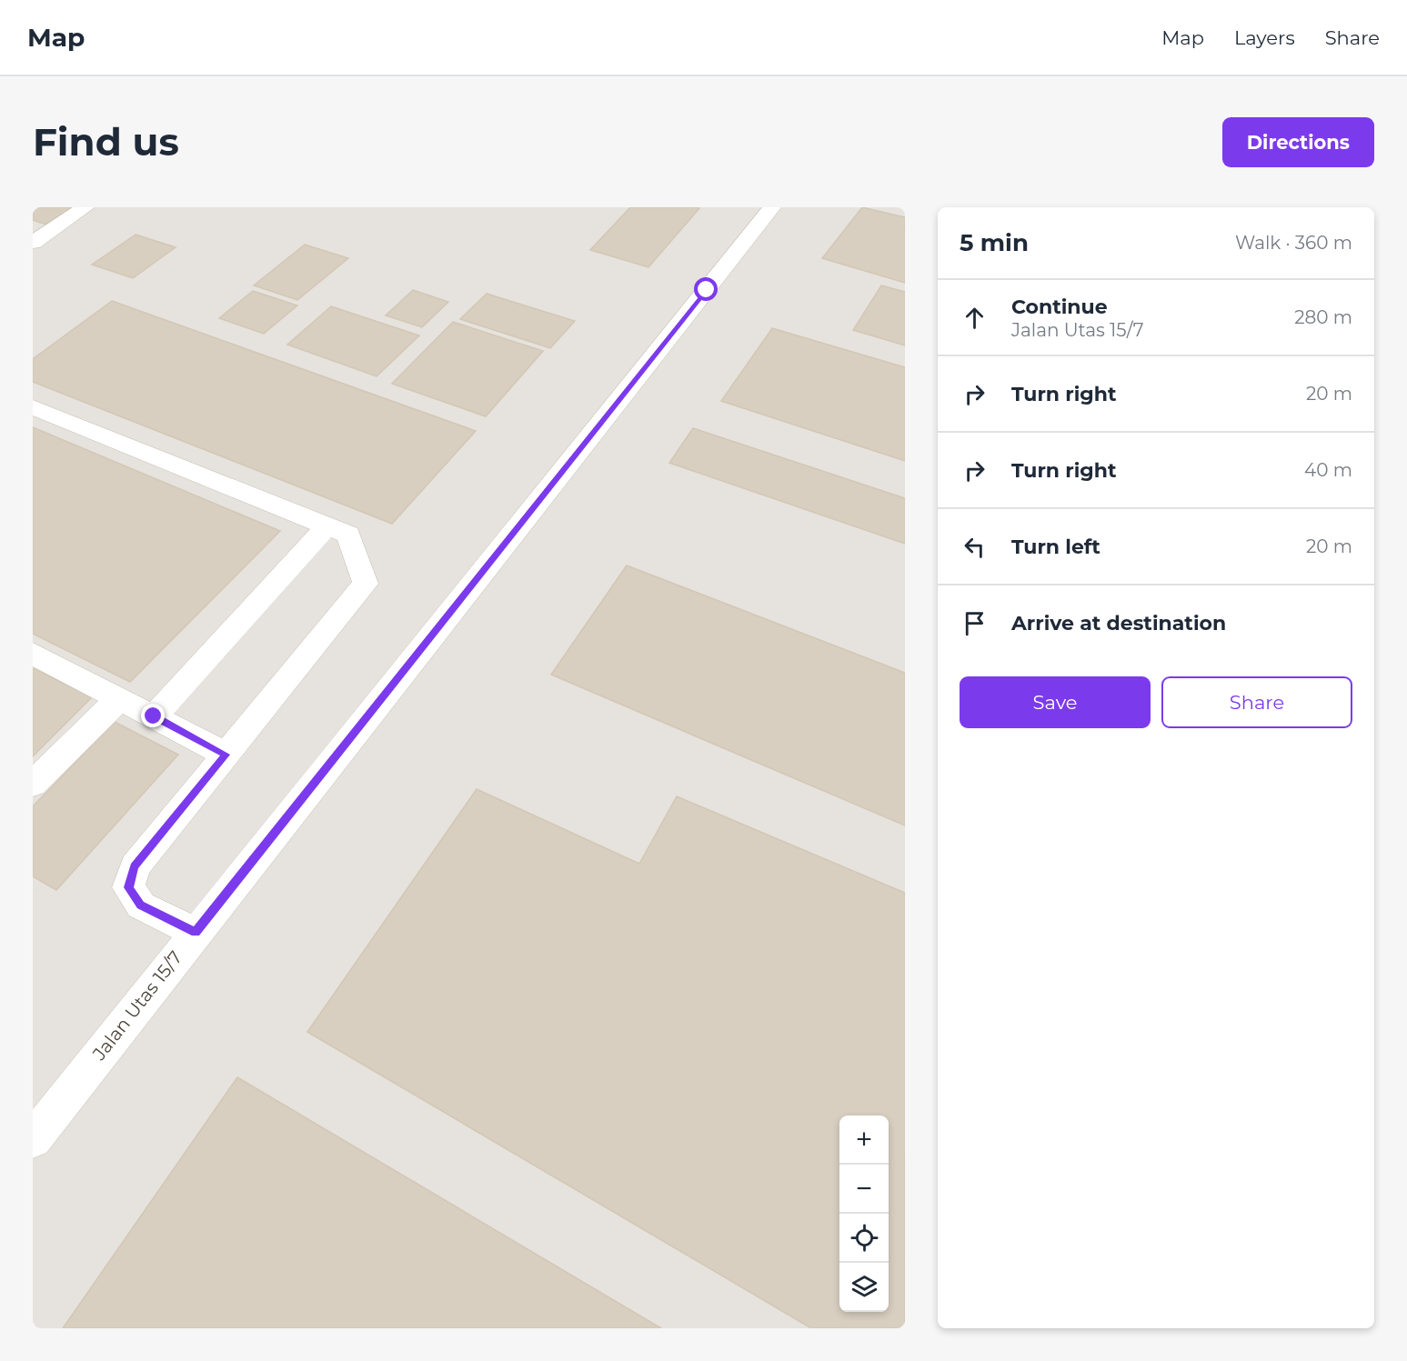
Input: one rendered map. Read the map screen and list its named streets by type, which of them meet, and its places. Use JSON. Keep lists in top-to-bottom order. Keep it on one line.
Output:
{"streets":{"street":["Jalan Utas 15/7"]},"page":{"header":"Map","nav":["Map","Layers","Share"],"buttons":["Directions",["Save","Share"]],"title":"Find us","heading":["5 min","Walk · 360 m"],"list":[["Continue","Jalan Utas 15/7","280 m"],["Turn right","20 m"],["Turn right","40 m"],["Turn left","20 m"],"Arrive at destination"],"map_buttons":["+","−"]}}
